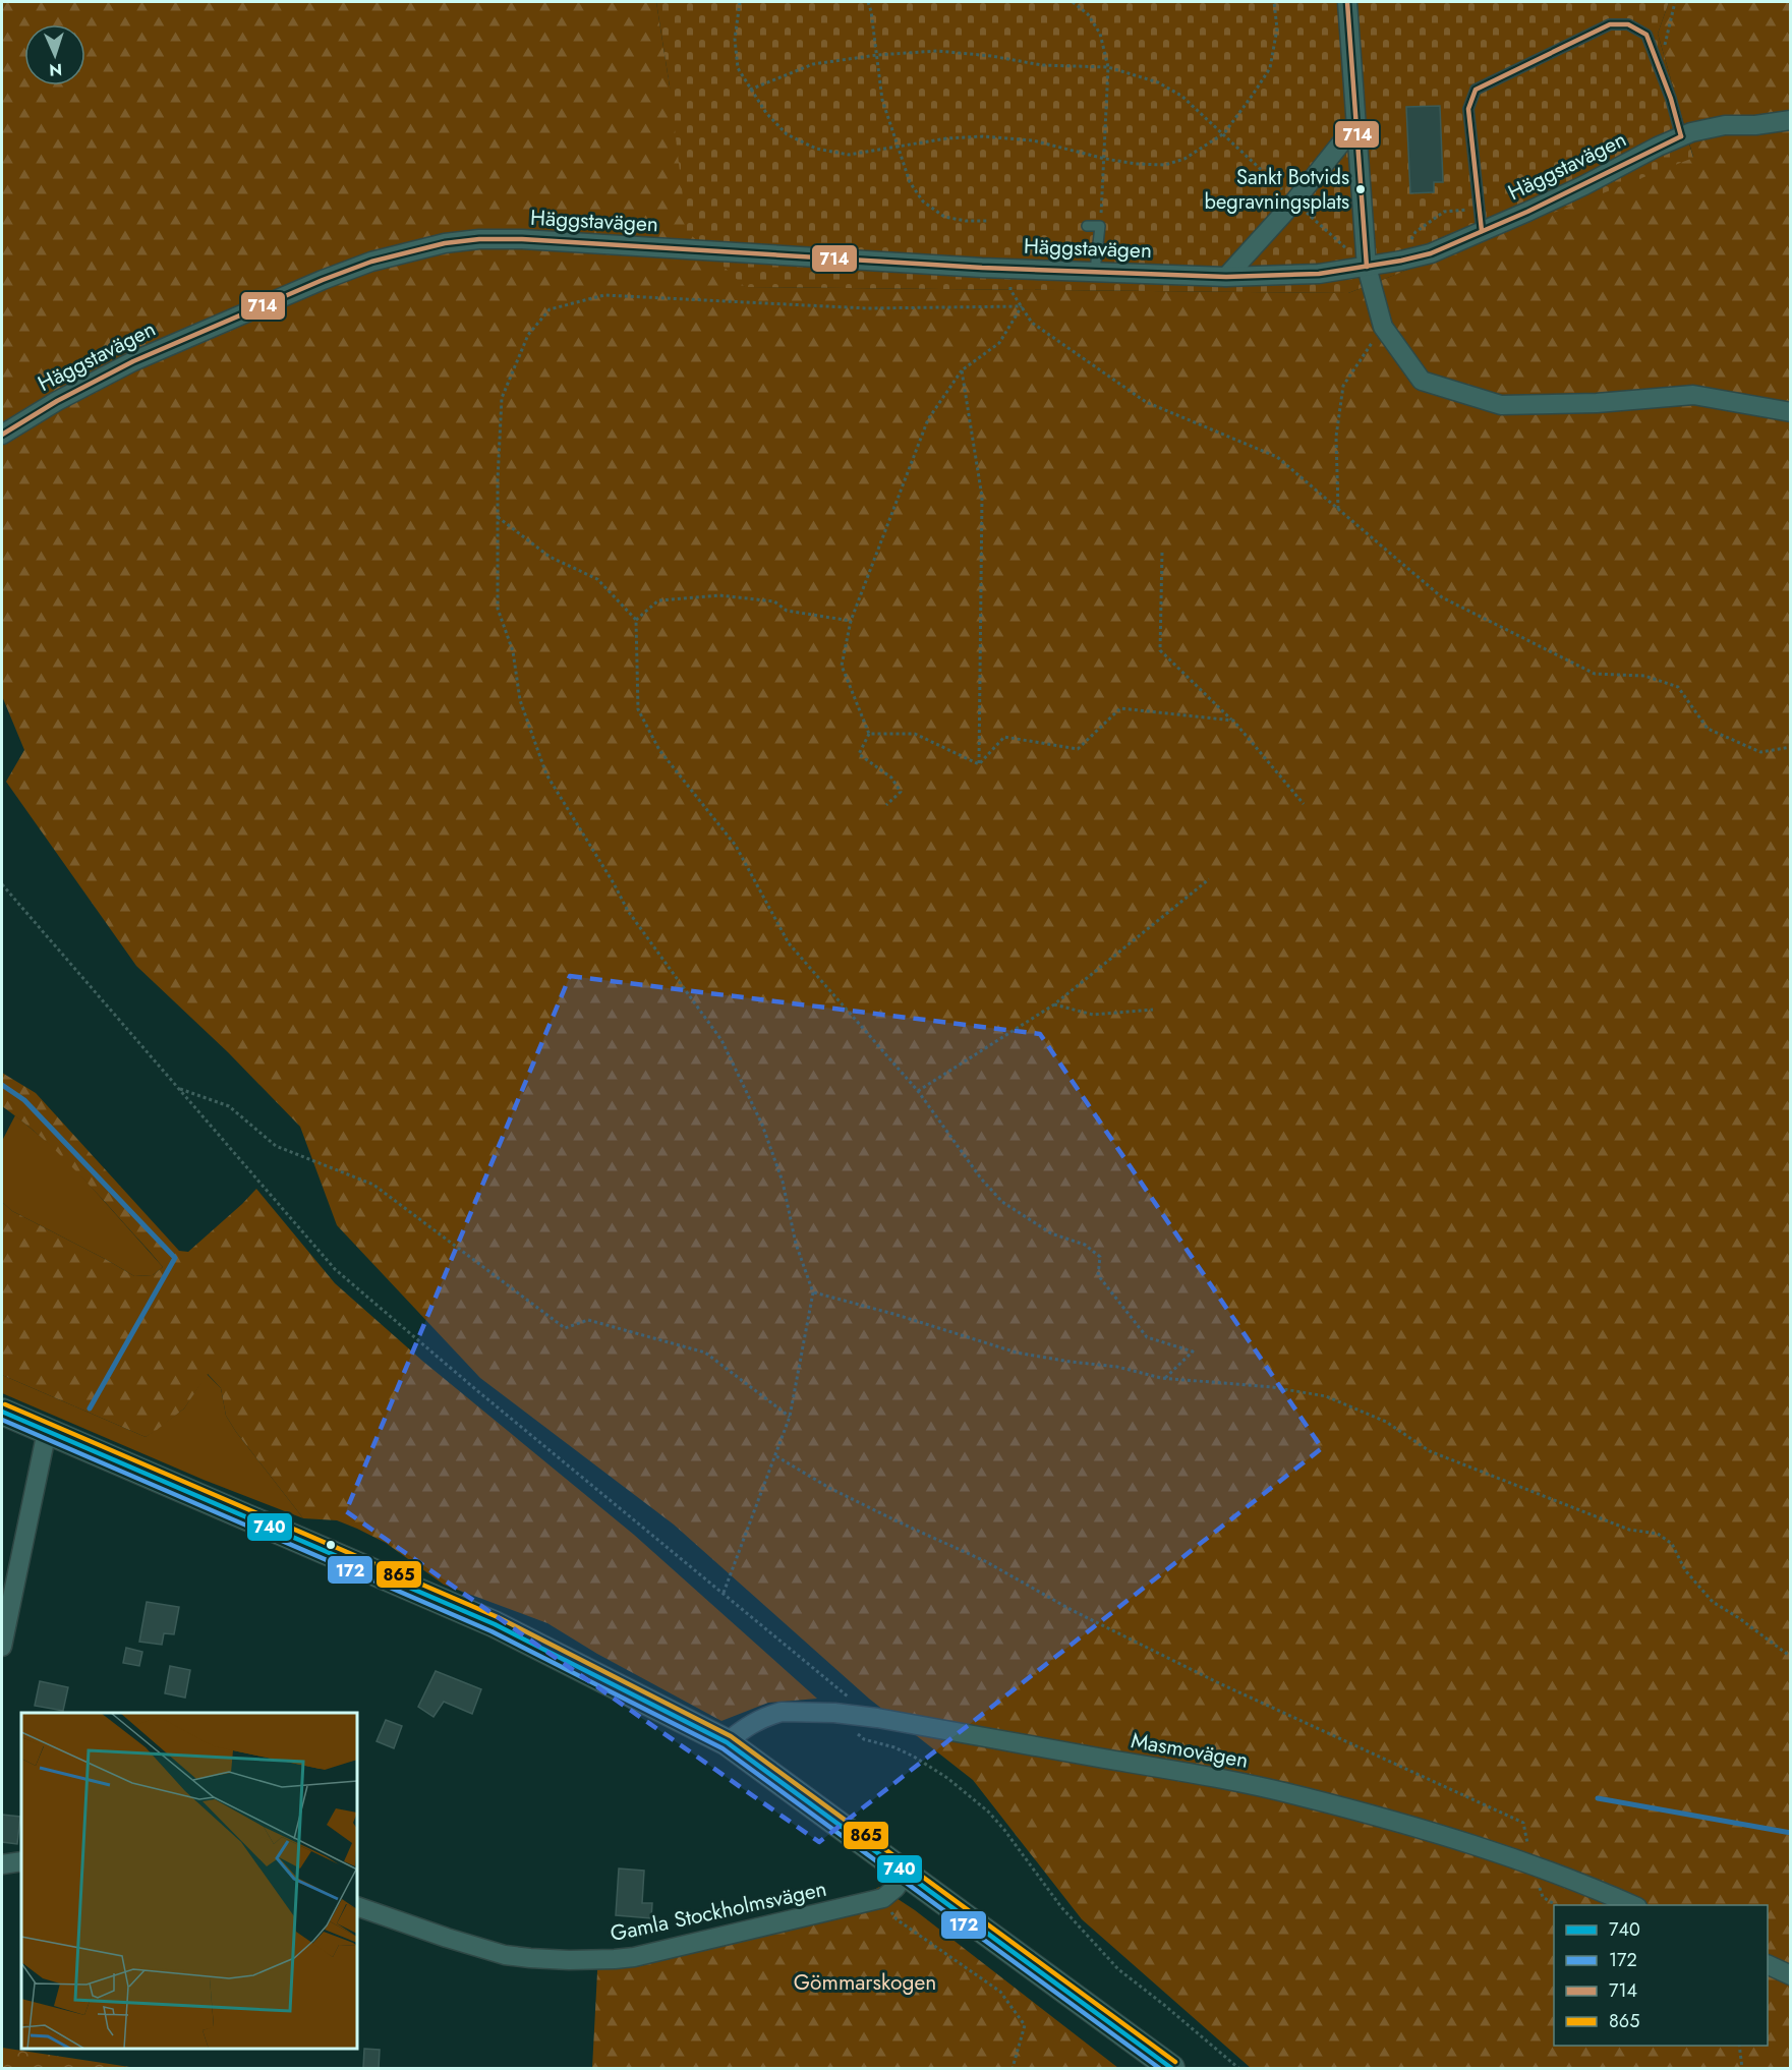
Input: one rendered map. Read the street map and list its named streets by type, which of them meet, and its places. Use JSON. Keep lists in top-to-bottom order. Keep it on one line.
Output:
{"streets":{"street":["Häggstavägen","Masmovägen","Gamla Stockholmsvägen"]},"parks":["Gömmarskogen"],"places":["Sankt Botvids begravningsplats"],"lines":["transit line 714","transit line 865","transit line 740","transit line 172"],"legend":["740","172","714","865"],"north":"bottom"}
